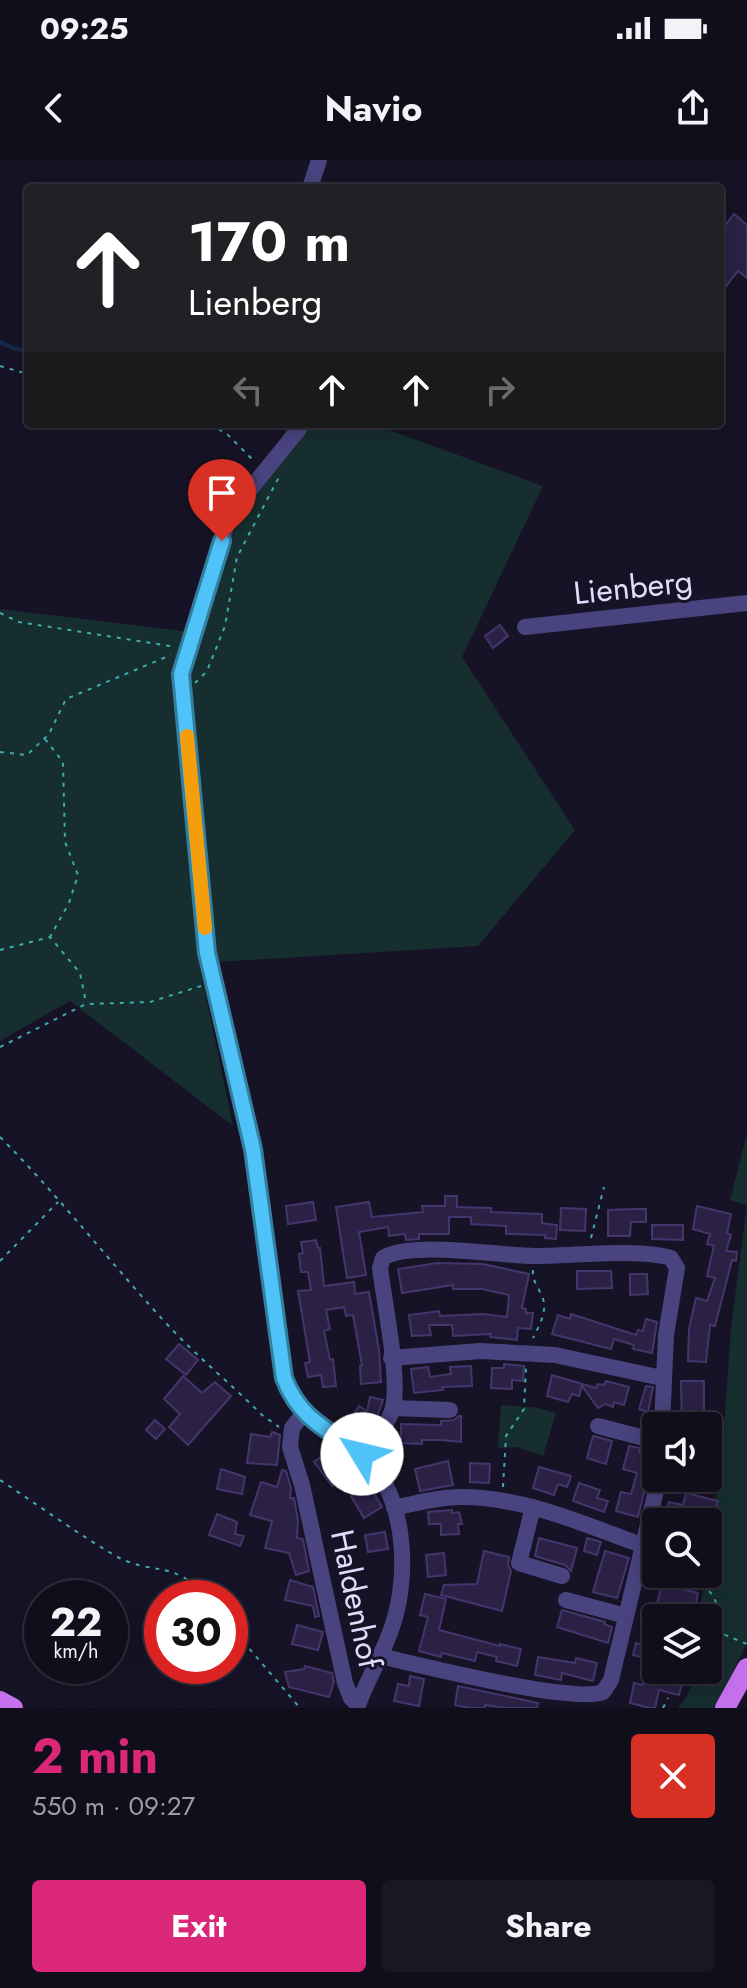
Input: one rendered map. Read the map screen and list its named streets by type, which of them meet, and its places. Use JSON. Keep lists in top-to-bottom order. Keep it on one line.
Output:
{"streets":{"street":["Lienberg","Haldenhof"]},"page":{"status":"09:25","header":"Navio","turn":["170 m","Lienberg"],"speed":"22 km/h","limit":"30","heading":["2 min","550 m · 09:27"],"buttons":["Exit","Share"]}}
